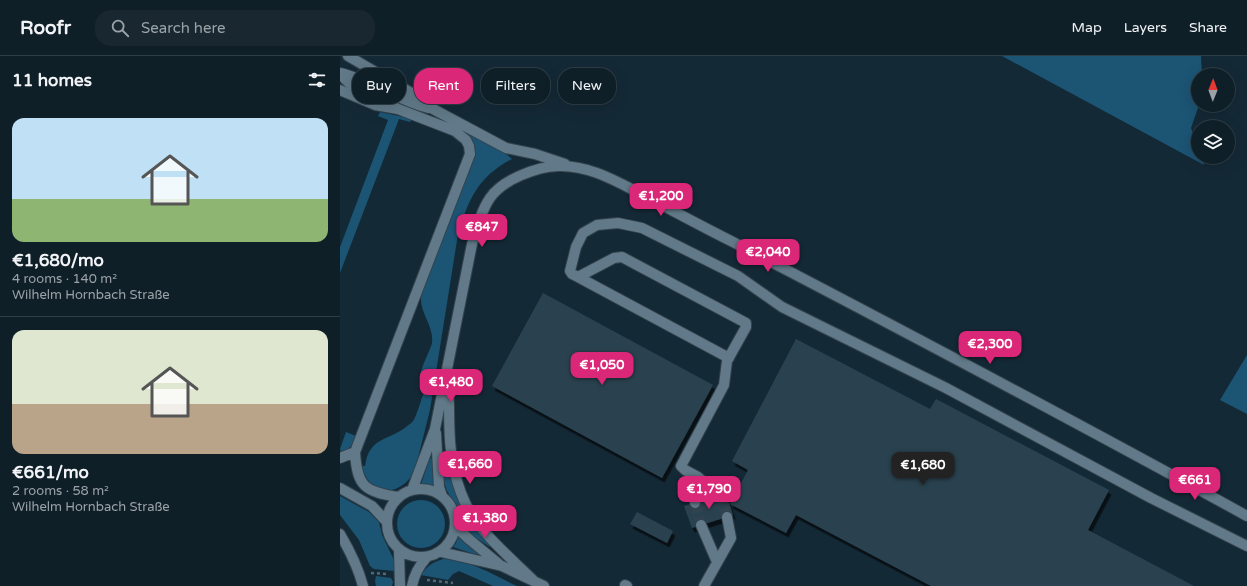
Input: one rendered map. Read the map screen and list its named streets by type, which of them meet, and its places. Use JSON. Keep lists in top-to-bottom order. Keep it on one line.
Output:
{"north":"top","page":{"header":"Roofr","search":"Search here","nav":["Map","Layers","Share"],"heading":"11 homes","chip":["Buy","Rent","Filters","New"],"list":[{"name":"€1,680/mo","note":"4 rooms · 140 m² · Wilhelm Hornbach Straße"},{"name":"€661/mo","note":"2 rooms · 58 m² · Wilhelm Hornbach Straße"}],"price":["€1,200","€847","€2,040","€2,300","€1,050","€1,480","€1,660","€1,680","€661","€1,790","€1,380"]}}
